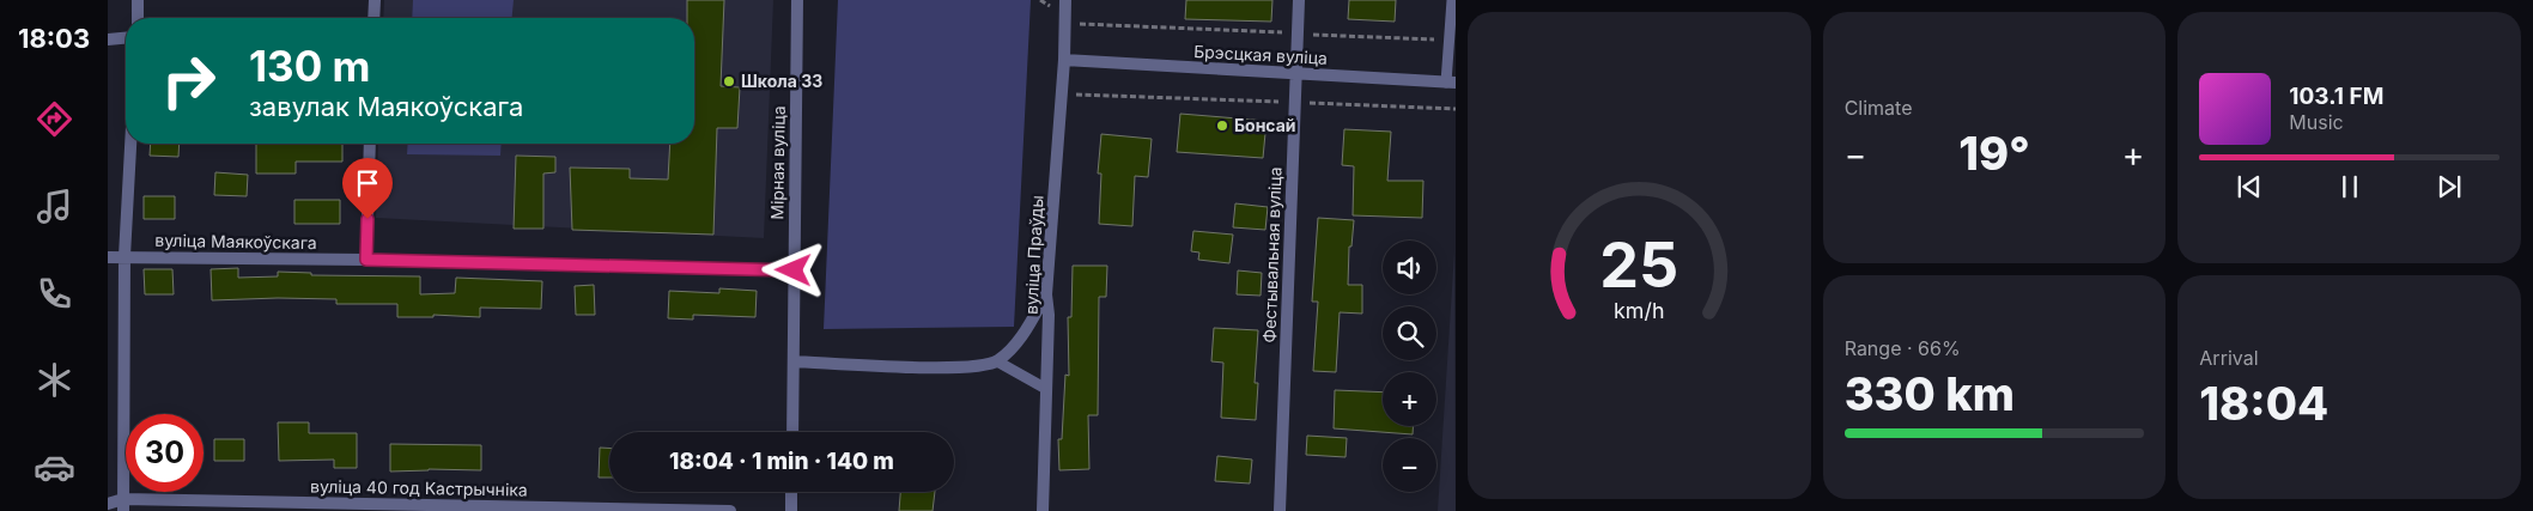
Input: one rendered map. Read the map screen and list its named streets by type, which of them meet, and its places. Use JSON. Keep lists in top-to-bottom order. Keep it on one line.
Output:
{"streets":{"street":["Брэсцкая вуліца","Мірная вуліца","вуліца Маякоўскага","вуліца Праўды","Фестывальная вуліца","вуліца 40 год Кастрычніка"]},"crossings":[["Брэсцкая вуліца","вуліца Праўды"],["Брэсцкая вуліца","Фестывальная вуліца"],["Мірная вуліца","вуліца Маякоўскага"]],"places":["Школа 33","Бонсай"],"page":{"tabs":"18:03","tile":["Climate",["Range · 66%","330 km"],["Arrival","18:04"]],"turn":["130 m","завулак Маякоўскага"],"song":["103.1 FM","Music"],"heat":["−","19°","+"],"map_buttons":["+","−"],"limit":"30","trip":"18:04 · 1 min · 140 m","gauge":["25","km/h"]}}
